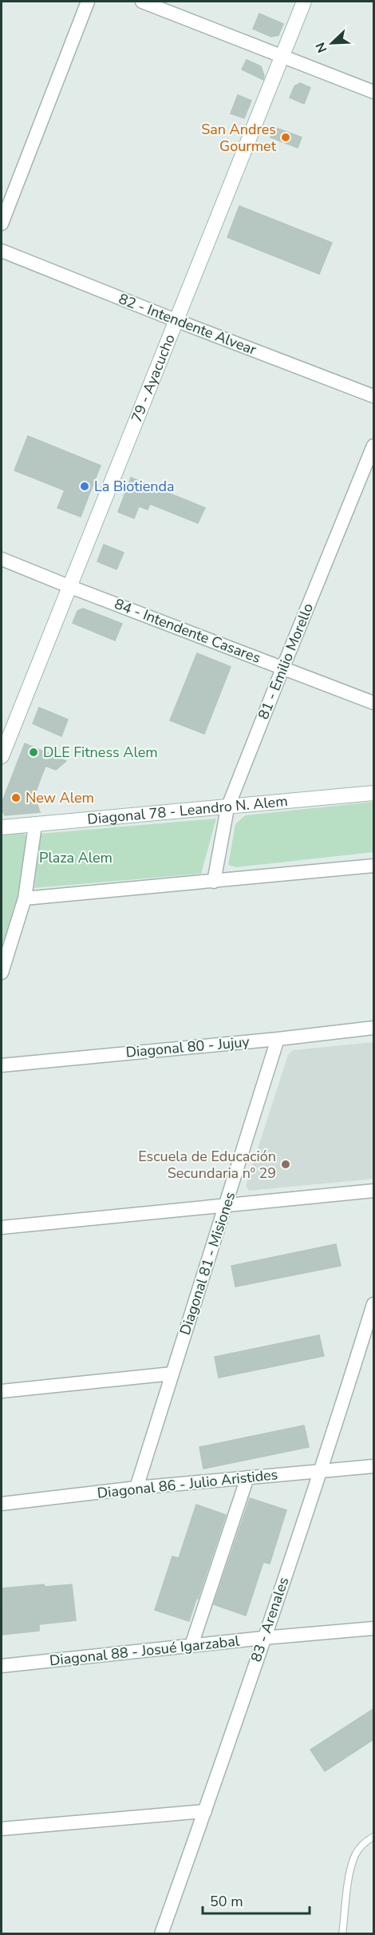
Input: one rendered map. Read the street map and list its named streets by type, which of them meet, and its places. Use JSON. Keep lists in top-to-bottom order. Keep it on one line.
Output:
{"streets":{"street":["82 - Intendente Alvear","79 - Ayacucho","84 - Intendente Casares","81 - Emilio Morello","Diagonal 78 - Leandro N. Alem","Diagonal 80 - Jujuy","Diagonal 81 - Misiones","Diagonal 86 - Julio Aristides","83 - Arenales","Diagonal 88 - Josué Igarzabal"]},"crossings":[["82 - Intendente Alvear","79 - Ayacucho"],["79 - Ayacucho","84 - Intendente Casares"],["84 - Intendente Casares","81 - Emilio Morello"],["81 - Emilio Morello","Diagonal 78 - Leandro N. Alem"],["Diagonal 80 - Jujuy","Diagonal 81 - Misiones"],["Diagonal 81 - Misiones","Diagonal 86 - Julio Aristides"],["Diagonal 86 - Julio Aristides","83 - Arenales"],["83 - Arenales","Diagonal 88 - Josué Igarzabal"]],"parks":["Plaza Alem"],"places":["San Andres Gourmet","La Biotienda","DLE Fitness Alem","New Alem","Escuela de Educación Secundaria nº 29"],"scale_bar":"50 m","north":"bottom left"}
